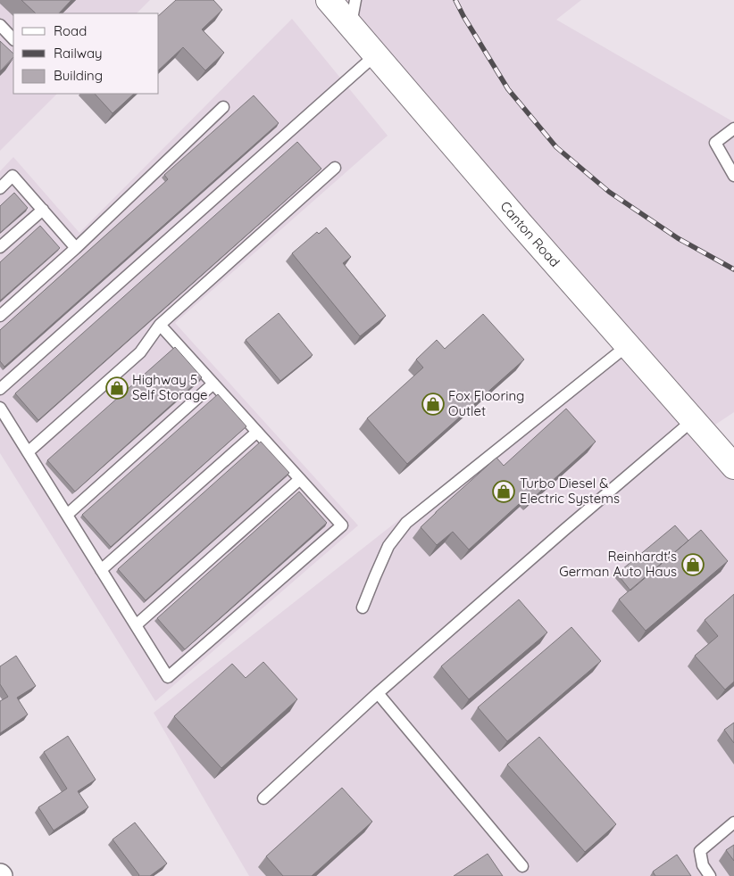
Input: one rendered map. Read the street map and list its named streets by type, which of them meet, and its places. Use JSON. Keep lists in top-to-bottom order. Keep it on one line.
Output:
{"streets":{"main road":["Canton Road"]},"places":{"shop":["Highway 5 Self Storage","Fox Flooring Outlet","Turbo Diesel & Electric Systems","Reinhardt's German Auto Haus"]},"legend":["Road","Railway","Building"]}
